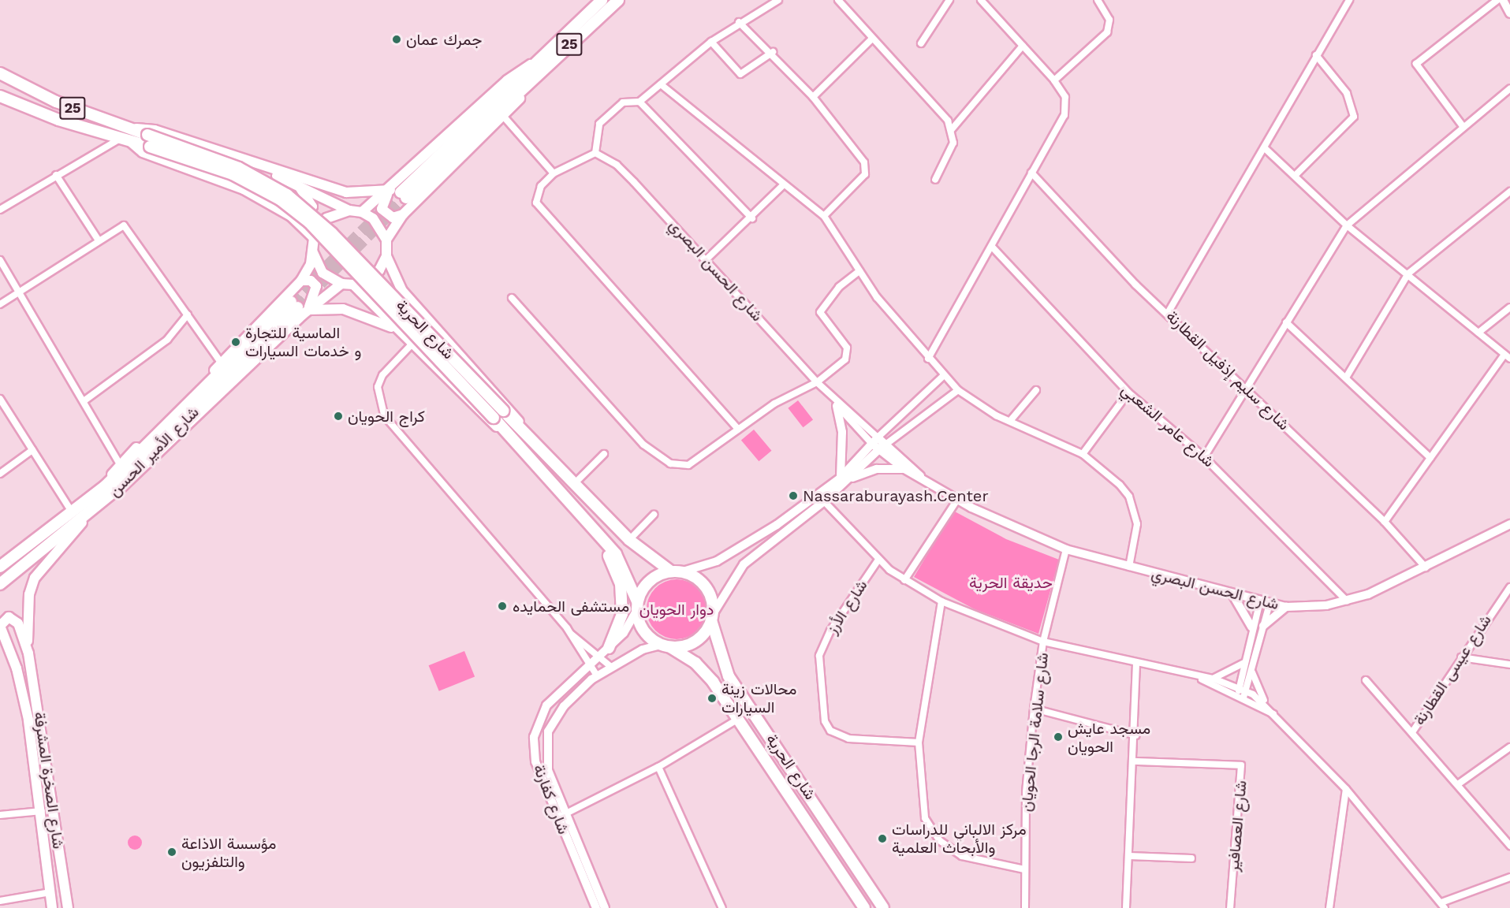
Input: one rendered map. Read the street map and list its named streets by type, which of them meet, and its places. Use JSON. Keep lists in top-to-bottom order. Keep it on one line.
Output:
{"streets":{"highway":["25","شارع الحرية","شارع الأمير الحسن"],"main road":["شارع الصخرة المشرفة"],"street":["شارع الحسن البصري","شارع سليم إذفيل القطارنة","شارع عامر الشعبي","شارع الأرز","شارع عيسى القطارنة","شارع سلامة الرجا الحويان","شارع كفارنة","شارع العصافير"]},"crossings":[["25","شارع الحرية"],["شارع الحسن البصري","شارع سليم إذفيل القطارنة"],["شارع الحسن البصري","شارع عامر الشعبي"],["شارع الحسن البصري","شارع سلامة الرجا الحويان"],["شارع الحرية","شارع كفارنة"],["شارع الأرز","شارع سلامة الرجا الحويان"]],"parks":["حديقة الحرية","دوار الحويان"],"places":["جمرك عمان","الماسية للتجارة و خدمات السيارات","كراج الحويان","Nassaraburayash.Center","مستشفى الحمايده","محالات زينة السيارات","مسجد عايش الحويان","مركز الالباني للدراسات والأبحاث العلمية","مؤسسة الاذاعة والتلفزيون"]}
